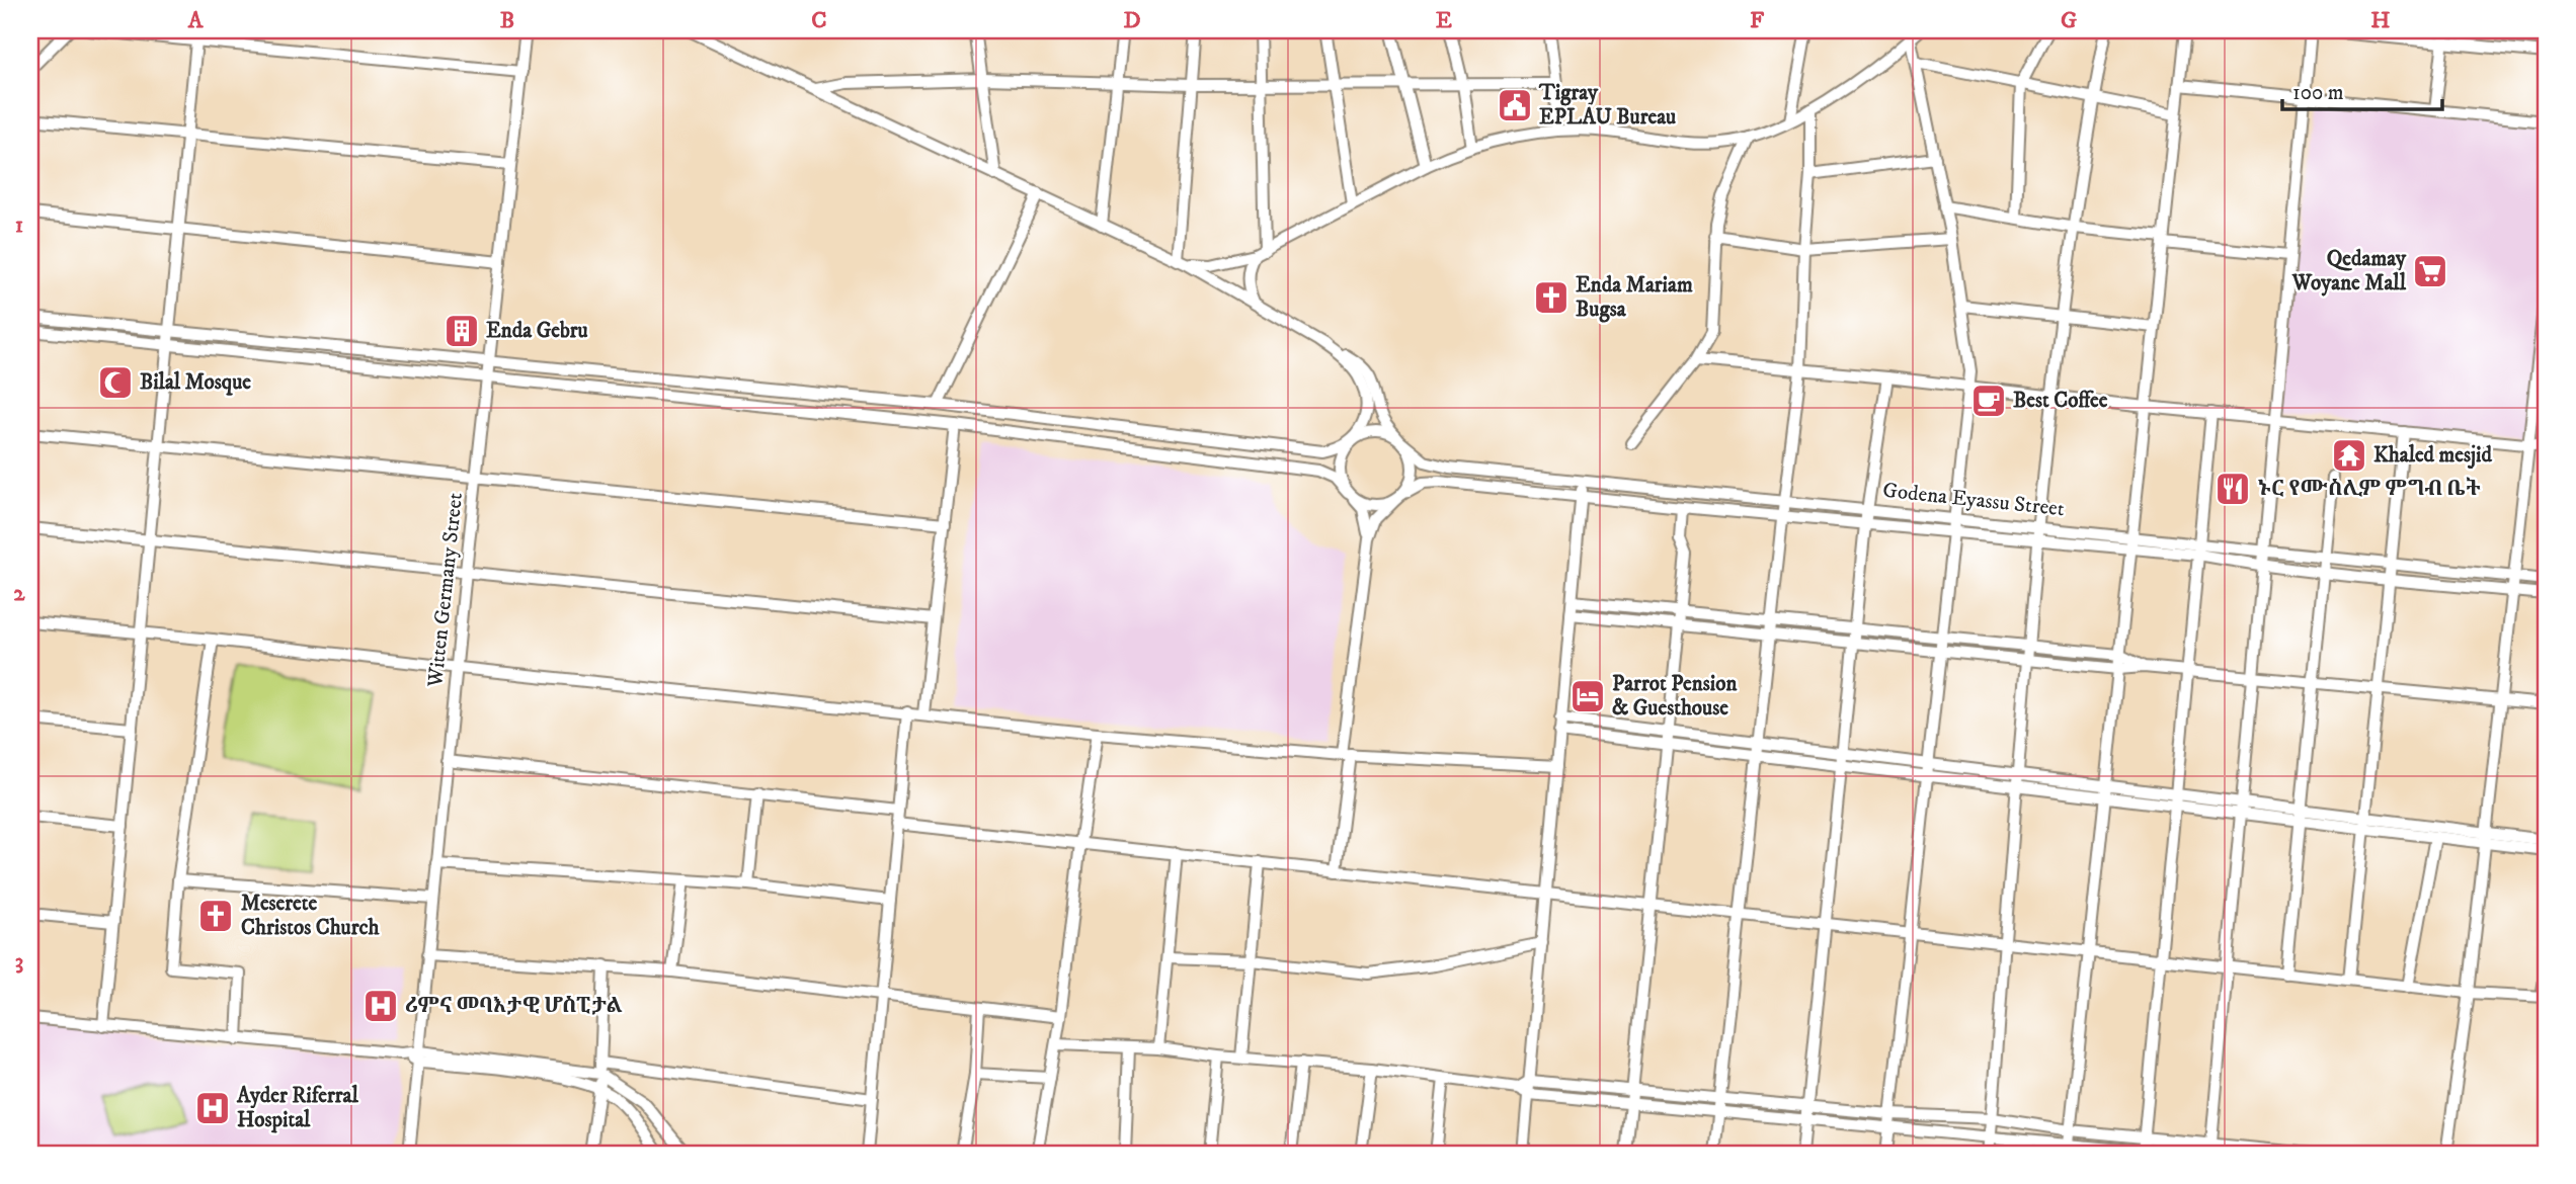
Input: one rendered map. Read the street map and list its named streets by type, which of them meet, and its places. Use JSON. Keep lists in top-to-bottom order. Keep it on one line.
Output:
{"streets":{"street":["Godena Eyassu Street","Witten Germany Street"]},"places":{"public building":["Tigray EPLAU Bureau"],"supermarket":["Qedamay Woyane Mall"],"church":["Enda Mariam Bugsa","Meserete Christos Church"],"building":["Enda Gebru"],"mosque":["Bilal Mosque"],"cafe":["Best Coffee"],"temple":["Khaled mesjid"],"restaurant":["ኑር የሙስሊም ምግብ ቤት"],"hotel":["Parrot Pension & Guesthouse"],"hospital":["ሪምና መባእታዊ ሆስፒታል","Ayder Riferral Hospital"]},"scale_bar":"100 m","grid":{"columns":["A","B","C","D","E","F","G","H"],"rows":["1","2","3"]}}
